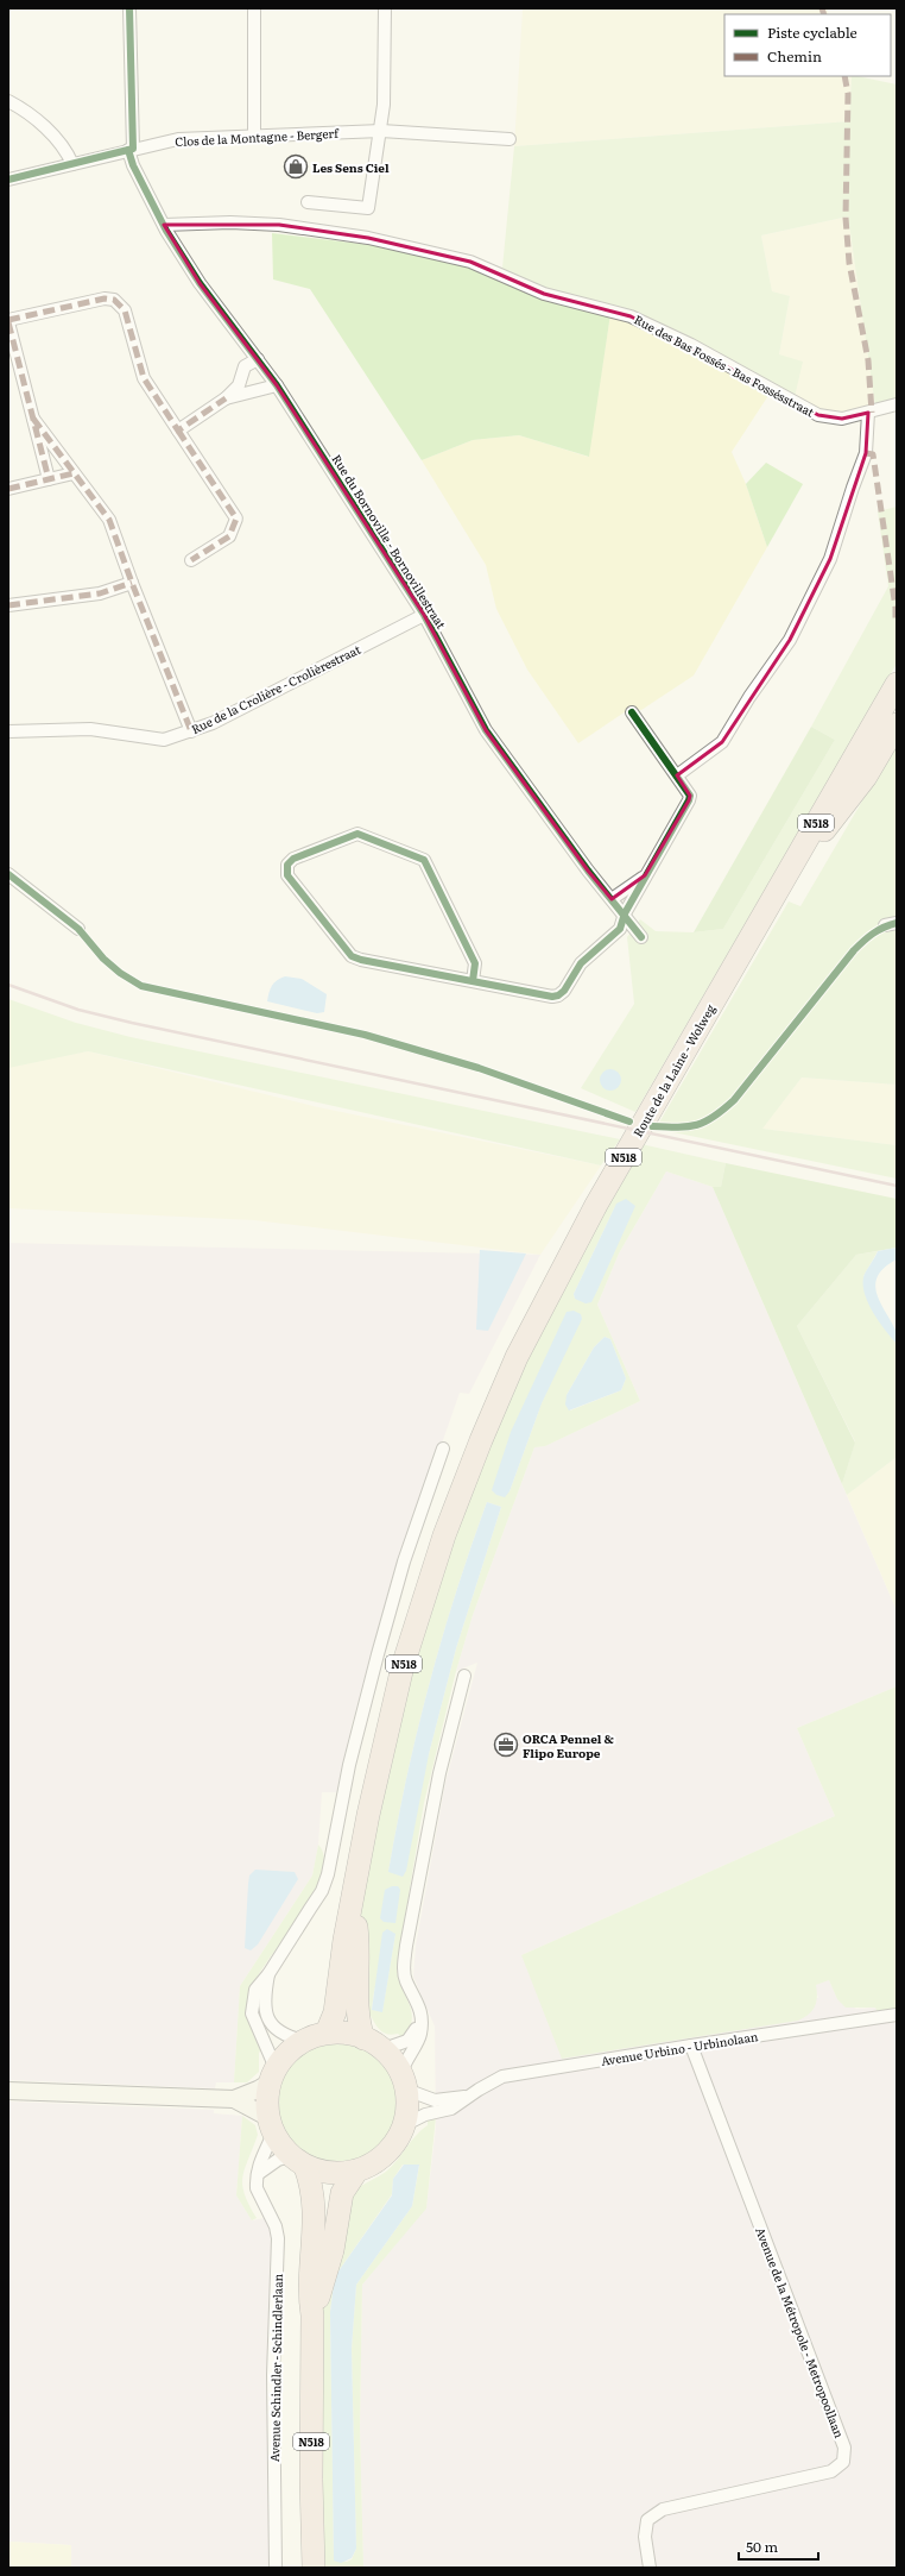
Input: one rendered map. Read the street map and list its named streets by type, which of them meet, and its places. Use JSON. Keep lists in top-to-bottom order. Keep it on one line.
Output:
{"streets":{"highway":["N518","Route de la Laine - Wolweg"],"street":["Clos de la Montagne - Bergerf","Rue des Bas Fossés - Bas Fossésstraat","Rue du Bornoville - Bornovillestraat","Rue de la Crolière - Crolièrestraat","Avenue Urbino - Urbinolaan","Avenue de la Métropole - Metropoollaan","Avenue Schindler - Schindlerlaan"]},"crossings":[["Clos de la Montagne - Bergerf","Rue du Bornoville - Bornovillestraat"],["Rue des Bas Fossés - Bas Fossésstraat","Rue du Bornoville - Bornovillestraat"],["Rue du Bornoville - Bornovillestraat","Rue de la Crolière - Crolièrestraat"],["N518","Route de la Laine - Wolweg"],["N518","Avenue Urbino - Urbinolaan"],["N518","Avenue Schindler - Schindlerlaan"],["Avenue Urbino - Urbinolaan","Avenue de la Métropole - Metropoollaan"],["Avenue Urbino - Urbinolaan","Avenue Schindler - Schindlerlaan"]],"places":{"shop":["Les Sens Ciel"],"office":["ORCA Pennel & Flipo Europe"]},"legend":["Piste cyclable","Chemin"],"scale_bar":"50 m"}
